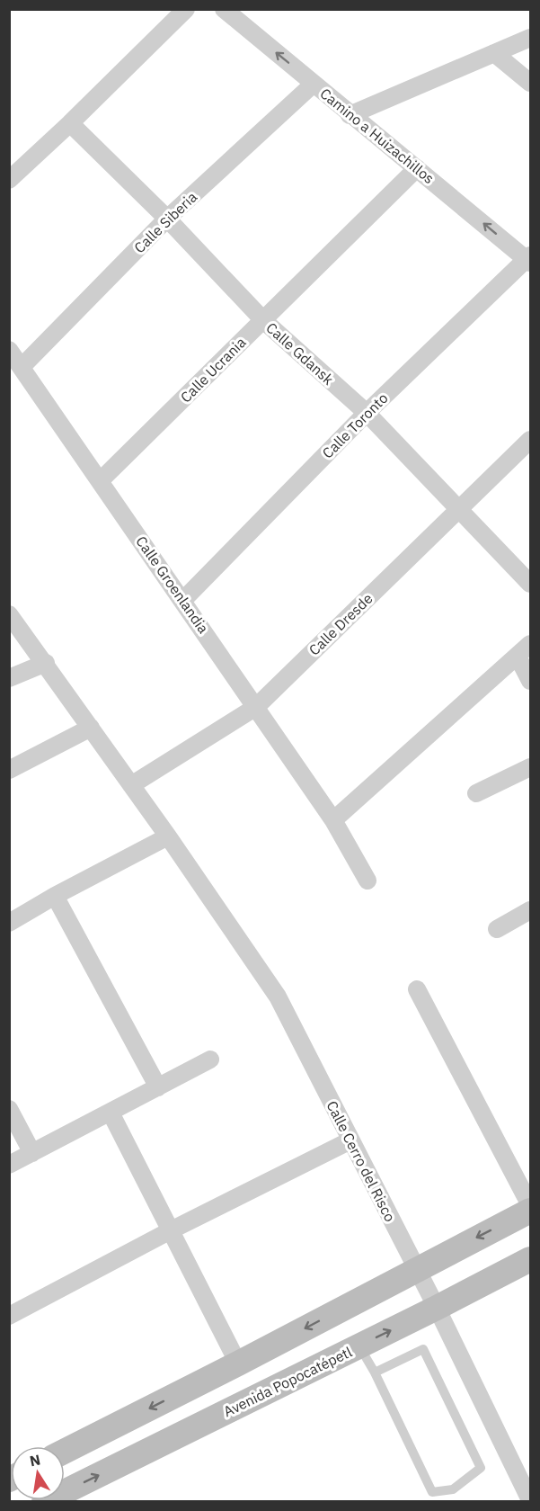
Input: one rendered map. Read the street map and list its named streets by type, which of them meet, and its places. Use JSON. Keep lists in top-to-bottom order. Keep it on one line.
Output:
{"streets":{"street":["Camino a Huizachillos","Calle Siberia","Calle Gdansk","Calle Ucrania","Calle Toronto","Calle Groenlandia","Calle Dresde","Calle Cerro del Risco","Avenida Popocatépetl"]},"crossings":[["Camino a Huizachillos","Calle Siberia"],["Camino a Huizachillos","Calle Ucrania"],["Camino a Huizachillos","Calle Toronto"],["Calle Siberia","Calle Gdansk"],["Calle Siberia","Calle Groenlandia"],["Calle Gdansk","Calle Ucrania"],["Calle Gdansk","Calle Toronto"],["Calle Gdansk","Calle Dresde"],["Calle Ucrania","Calle Groenlandia"],["Calle Toronto","Calle Groenlandia"],["Calle Groenlandia","Calle Dresde"],["Calle Dresde","Calle Cerro del Risco"],["Calle Cerro del Risco","Avenida Popocatépetl"]],"one_way":["Camino a Huizachillos"],"north":"top"}
